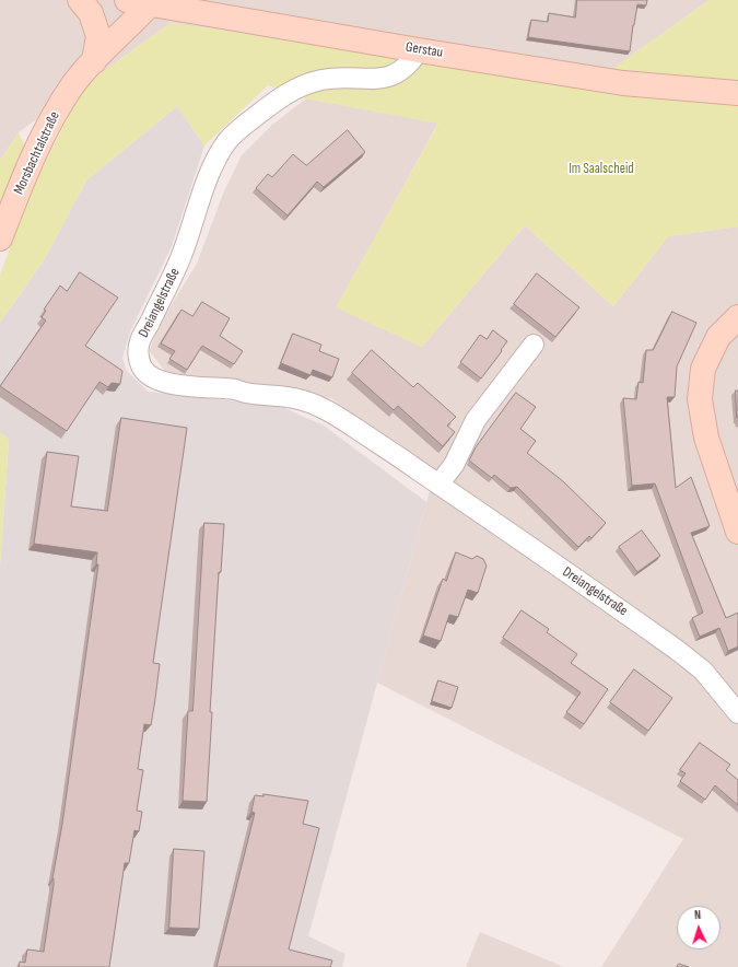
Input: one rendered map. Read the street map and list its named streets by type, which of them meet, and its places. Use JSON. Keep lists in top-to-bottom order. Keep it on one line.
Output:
{"streets":{"main road":["Gerstau","Morsbachtalstraße"],"street":["Dreiangelstraße"]},"crossings":[["Gerstau","Morsbachtalstraße"],["Gerstau","Dreiangelstraße"]],"parks":["Im Saalscheid"],"north":"top"}
